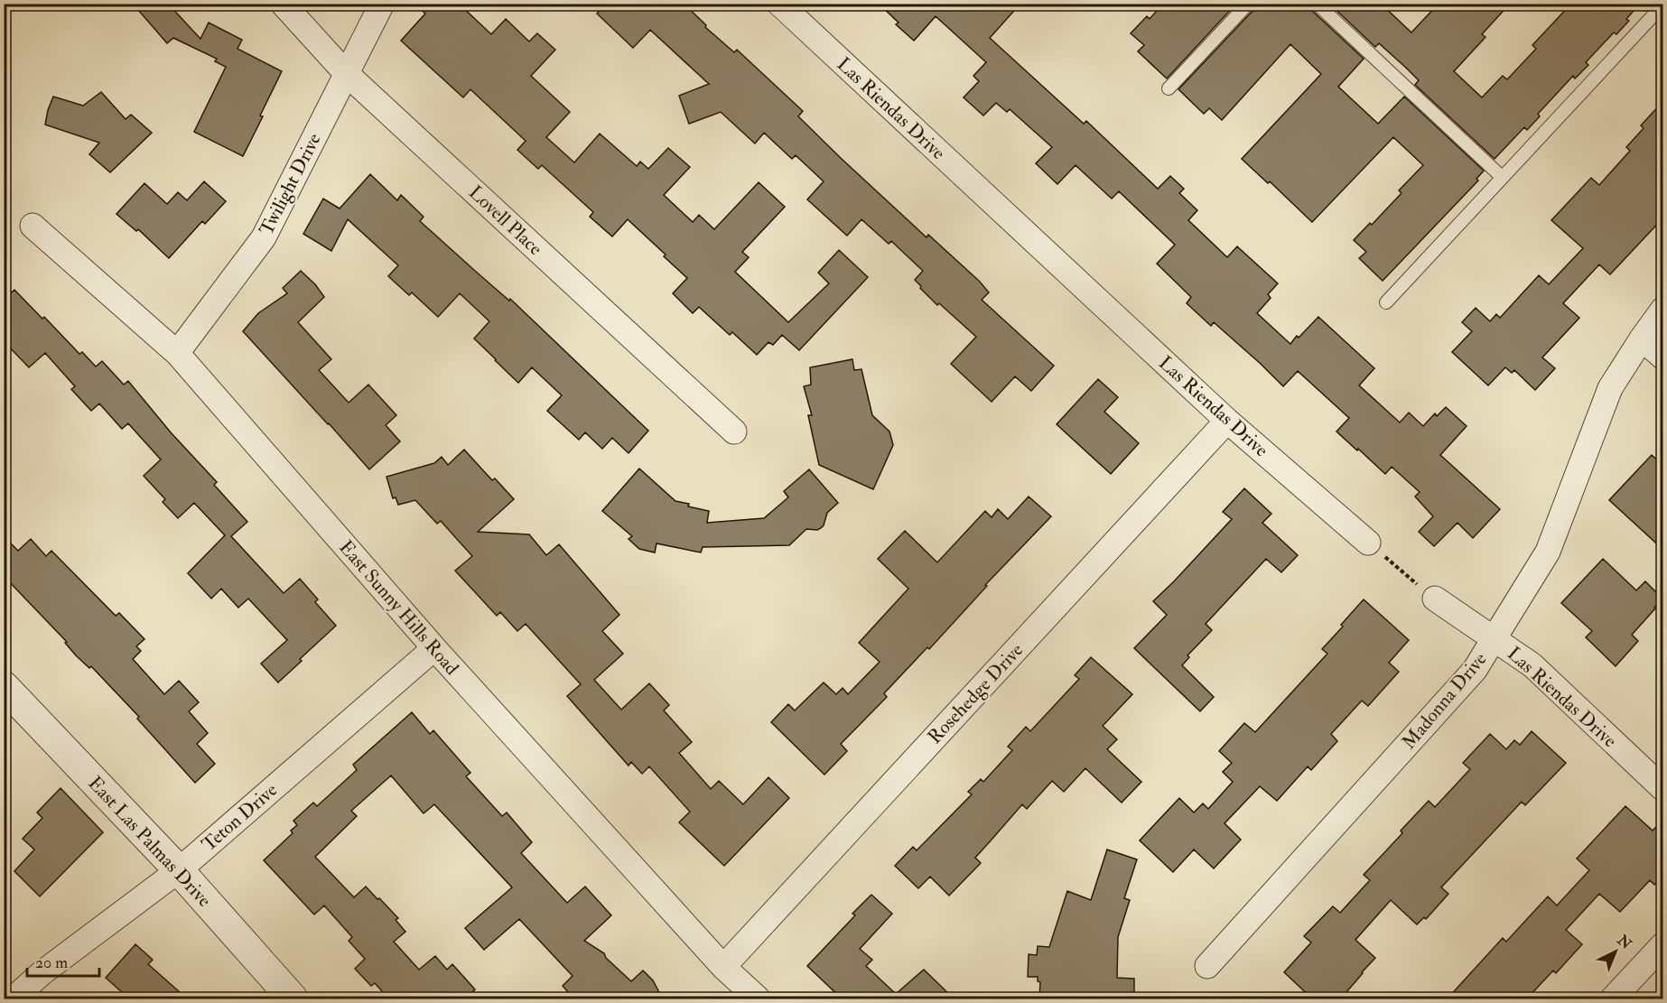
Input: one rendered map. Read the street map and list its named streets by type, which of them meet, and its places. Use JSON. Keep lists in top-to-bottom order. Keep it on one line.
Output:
{"streets":{"street":["Las Riendas Drive","Twilight Drive","Lovell Place","East Sunny Hills Road","Rosehedge Drive","Madonna Drive","Teton Drive","East Las Palmas Drive"]},"crossings":[["Las Riendas Drive","Rosehedge Drive"],["Las Riendas Drive","Madonna Drive"],["Twilight Drive","Lovell Place"],["Twilight Drive","East Sunny Hills Road"],["East Sunny Hills Road","Rosehedge Drive"],["East Sunny Hills Road","Teton Drive"],["Teton Drive","East Las Palmas Drive"]],"scale_bar":"20 m","north":"top right"}
